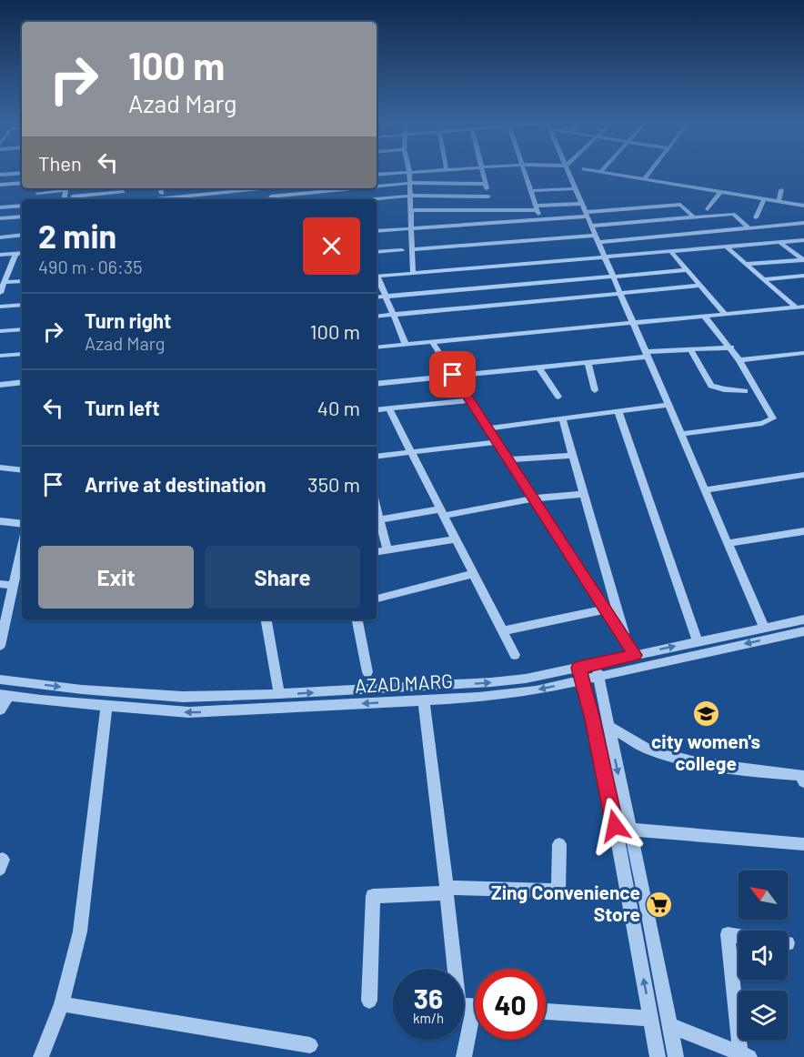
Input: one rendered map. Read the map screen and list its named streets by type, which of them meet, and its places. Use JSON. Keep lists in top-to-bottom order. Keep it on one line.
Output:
{"streets":{"street":["AZAD MARG"]},"places":{"school or university":["city women's college"],"supermarket":["Zing Convenience Store"]},"north":"top left","page":{"turn":["100 m","Azad Marg"],"then":"Then","heading":["2 min","490 m · 06:35"],"list":[{"name":"Turn right","note":"Azad Marg","value":"100 m"},{"name":"Turn left","value":"40 m"},{"name":"Arrive at destination","value":"350 m"}],"buttons":["Exit","Share"],"speed":"36 km/h","limit":"40"}}
